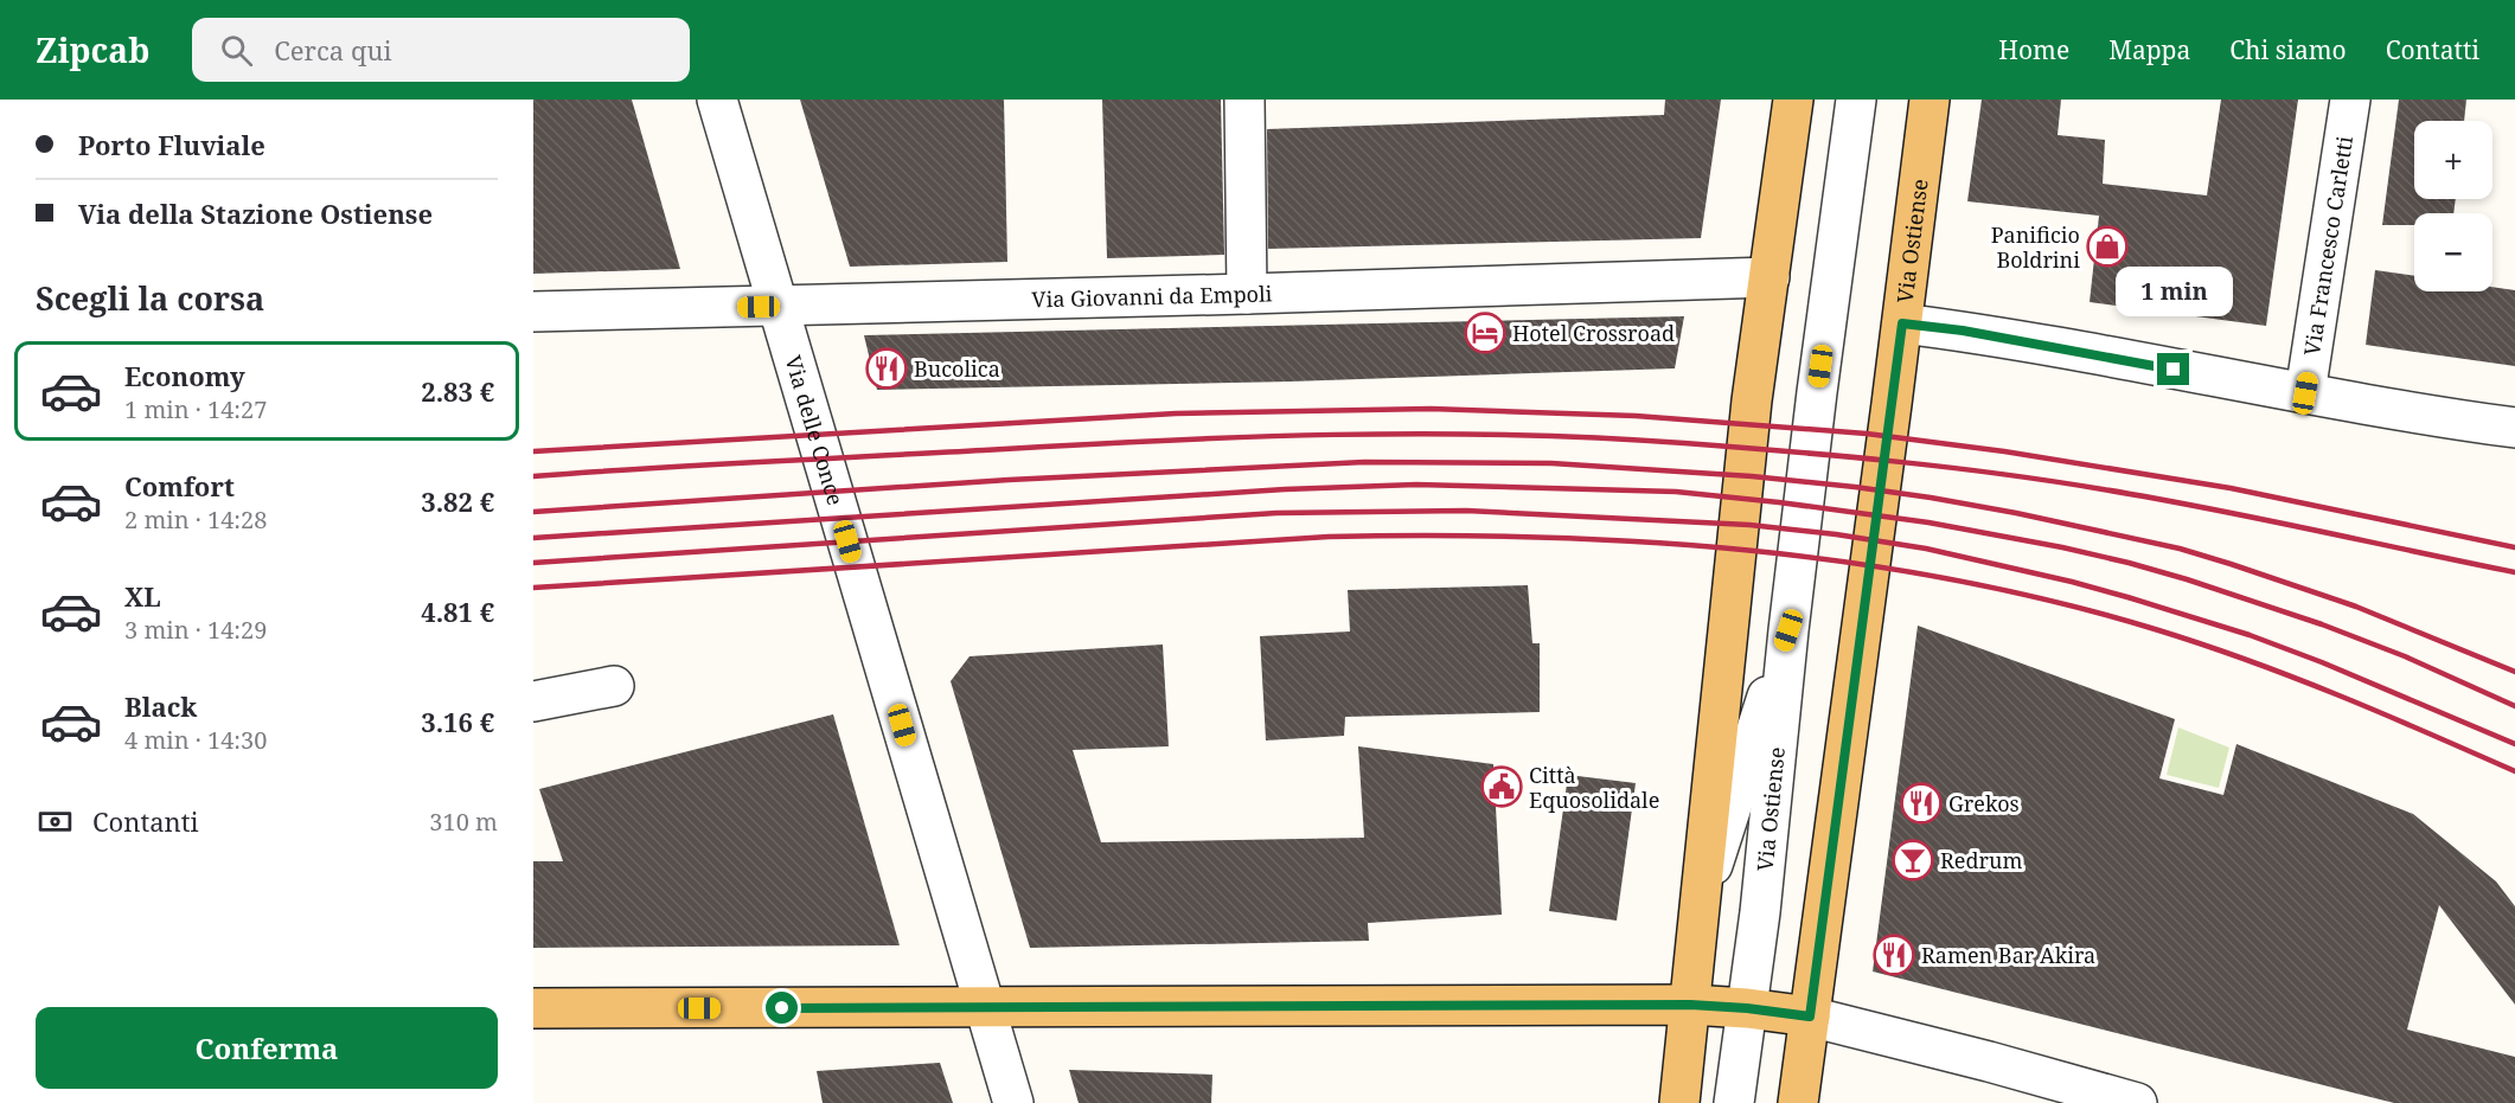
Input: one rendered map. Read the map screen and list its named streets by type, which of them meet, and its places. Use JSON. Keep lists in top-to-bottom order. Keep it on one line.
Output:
{"streets":{"main road":["Via Ostiense"],"street":["Via Francesco Carletti","Via Giovanni da Empoli","Via delle Conce"]},"crossings":[["Via Giovanni da Empoli","Via delle Conce"]],"places":{"shop":["Panificio Boldrini"],"hotel":["Hotel Crossroad"],"restaurant":["Bucolica","Grekos","Ramen Bar Akira"],"public building":["Città Equosolidale"],"bar":["Redrum"]},"page":{"header":"Zipcab","search":"Cerca qui","nav":["Home","Mappa","Chi siamo","Contatti"],"banner":["Porto Fluviale","Via della Stazione Ostiense"],"map_buttons":["+","−"],"heading":"Scegli la corsa","bubble":"1 min","list":[{"name":"Economy","note":"1 min · 14:27","value":"2.83 €"},{"name":"Comfort","note":"2 min · 14:28","value":"3.82 €"},{"name":"XL","note":"3 min · 14:29","value":"4.81 €"},{"name":"Black","note":"4 min · 14:30","value":"3.16 €"}],"pay":["Contanti","310 m"],"buttons":"Conferma"}}
